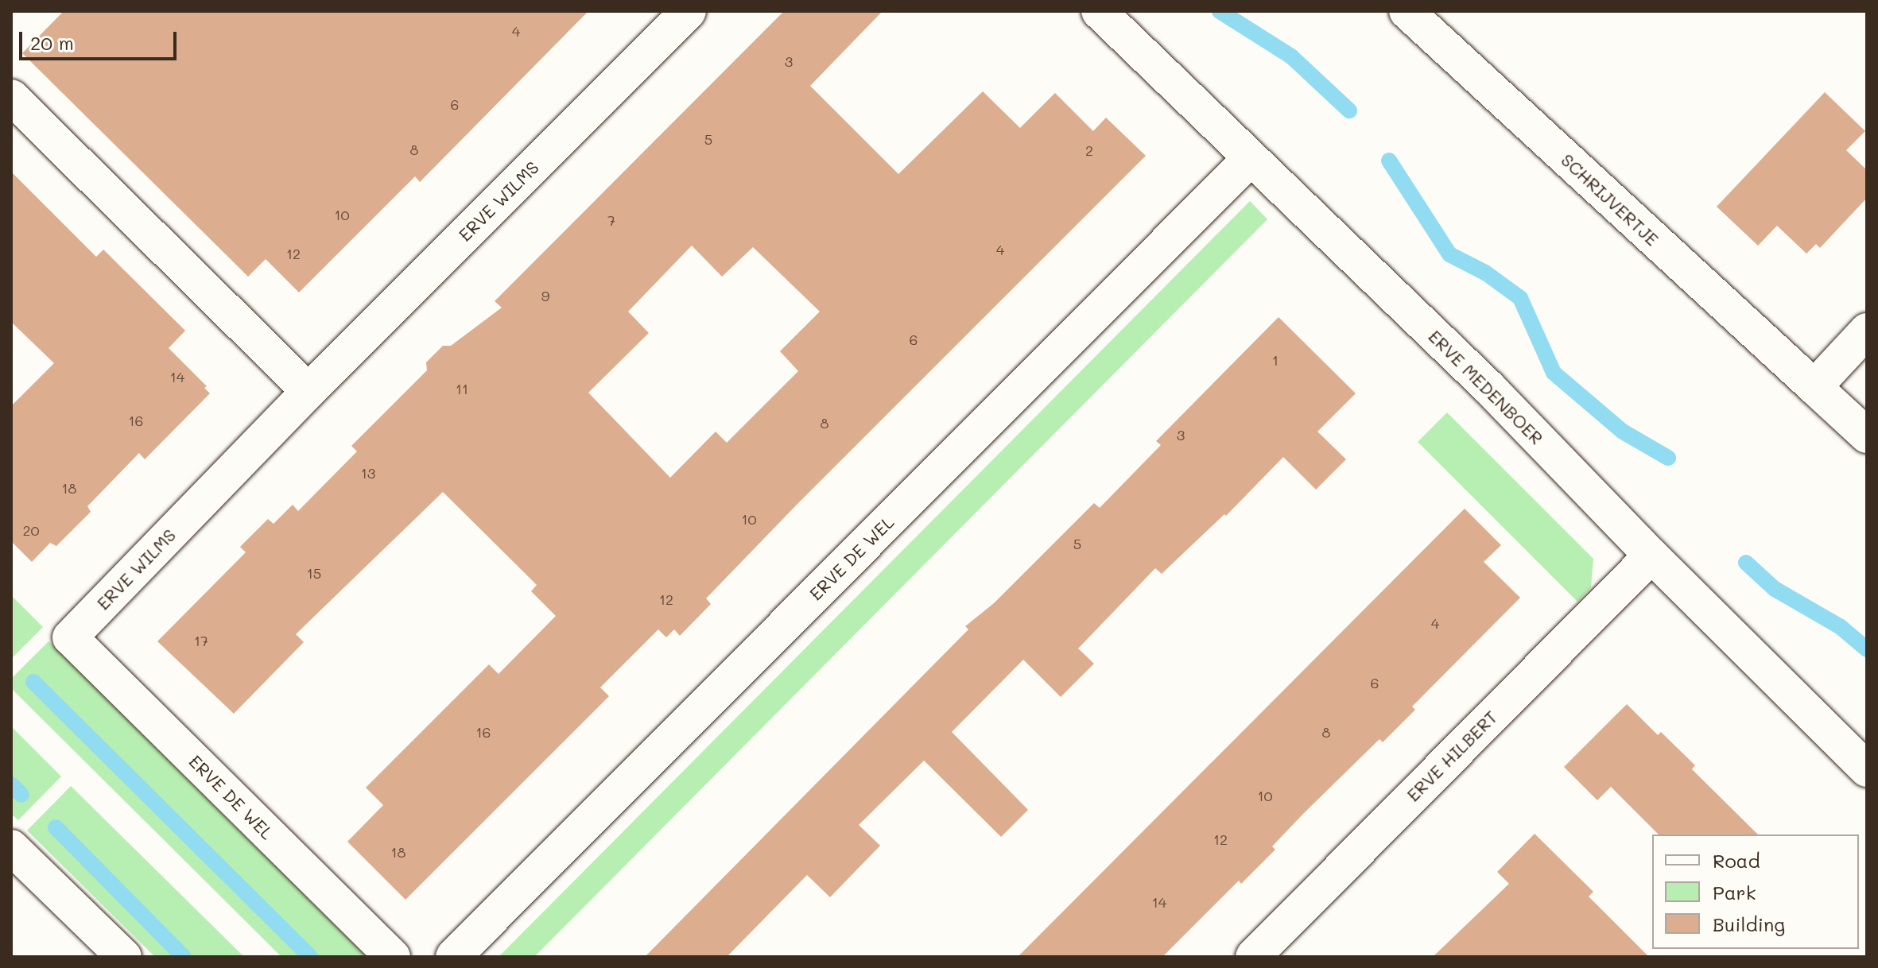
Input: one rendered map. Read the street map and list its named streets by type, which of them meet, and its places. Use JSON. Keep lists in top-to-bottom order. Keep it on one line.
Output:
{"streets":{"street":["SCHRIJVERTJE","ERVE WILMS","ERVE MEDENBOER","ERVE DE WEL","ERVE HILBERT"]},"crossings":[["ERVE WILMS","ERVE DE WEL"],["ERVE MEDENBOER","ERVE DE WEL"],["ERVE MEDENBOER","ERVE HILBERT"]],"house_numbers":["4","3","6","5","8","2","10","7","4","12","9","6","1","14","11","16","8","3","13","18","10","20","5","15","12","4","17","6","16","8","10","12","18","14"],"legend":["Road","Park","Building"],"scale_bar":"20 m"}
